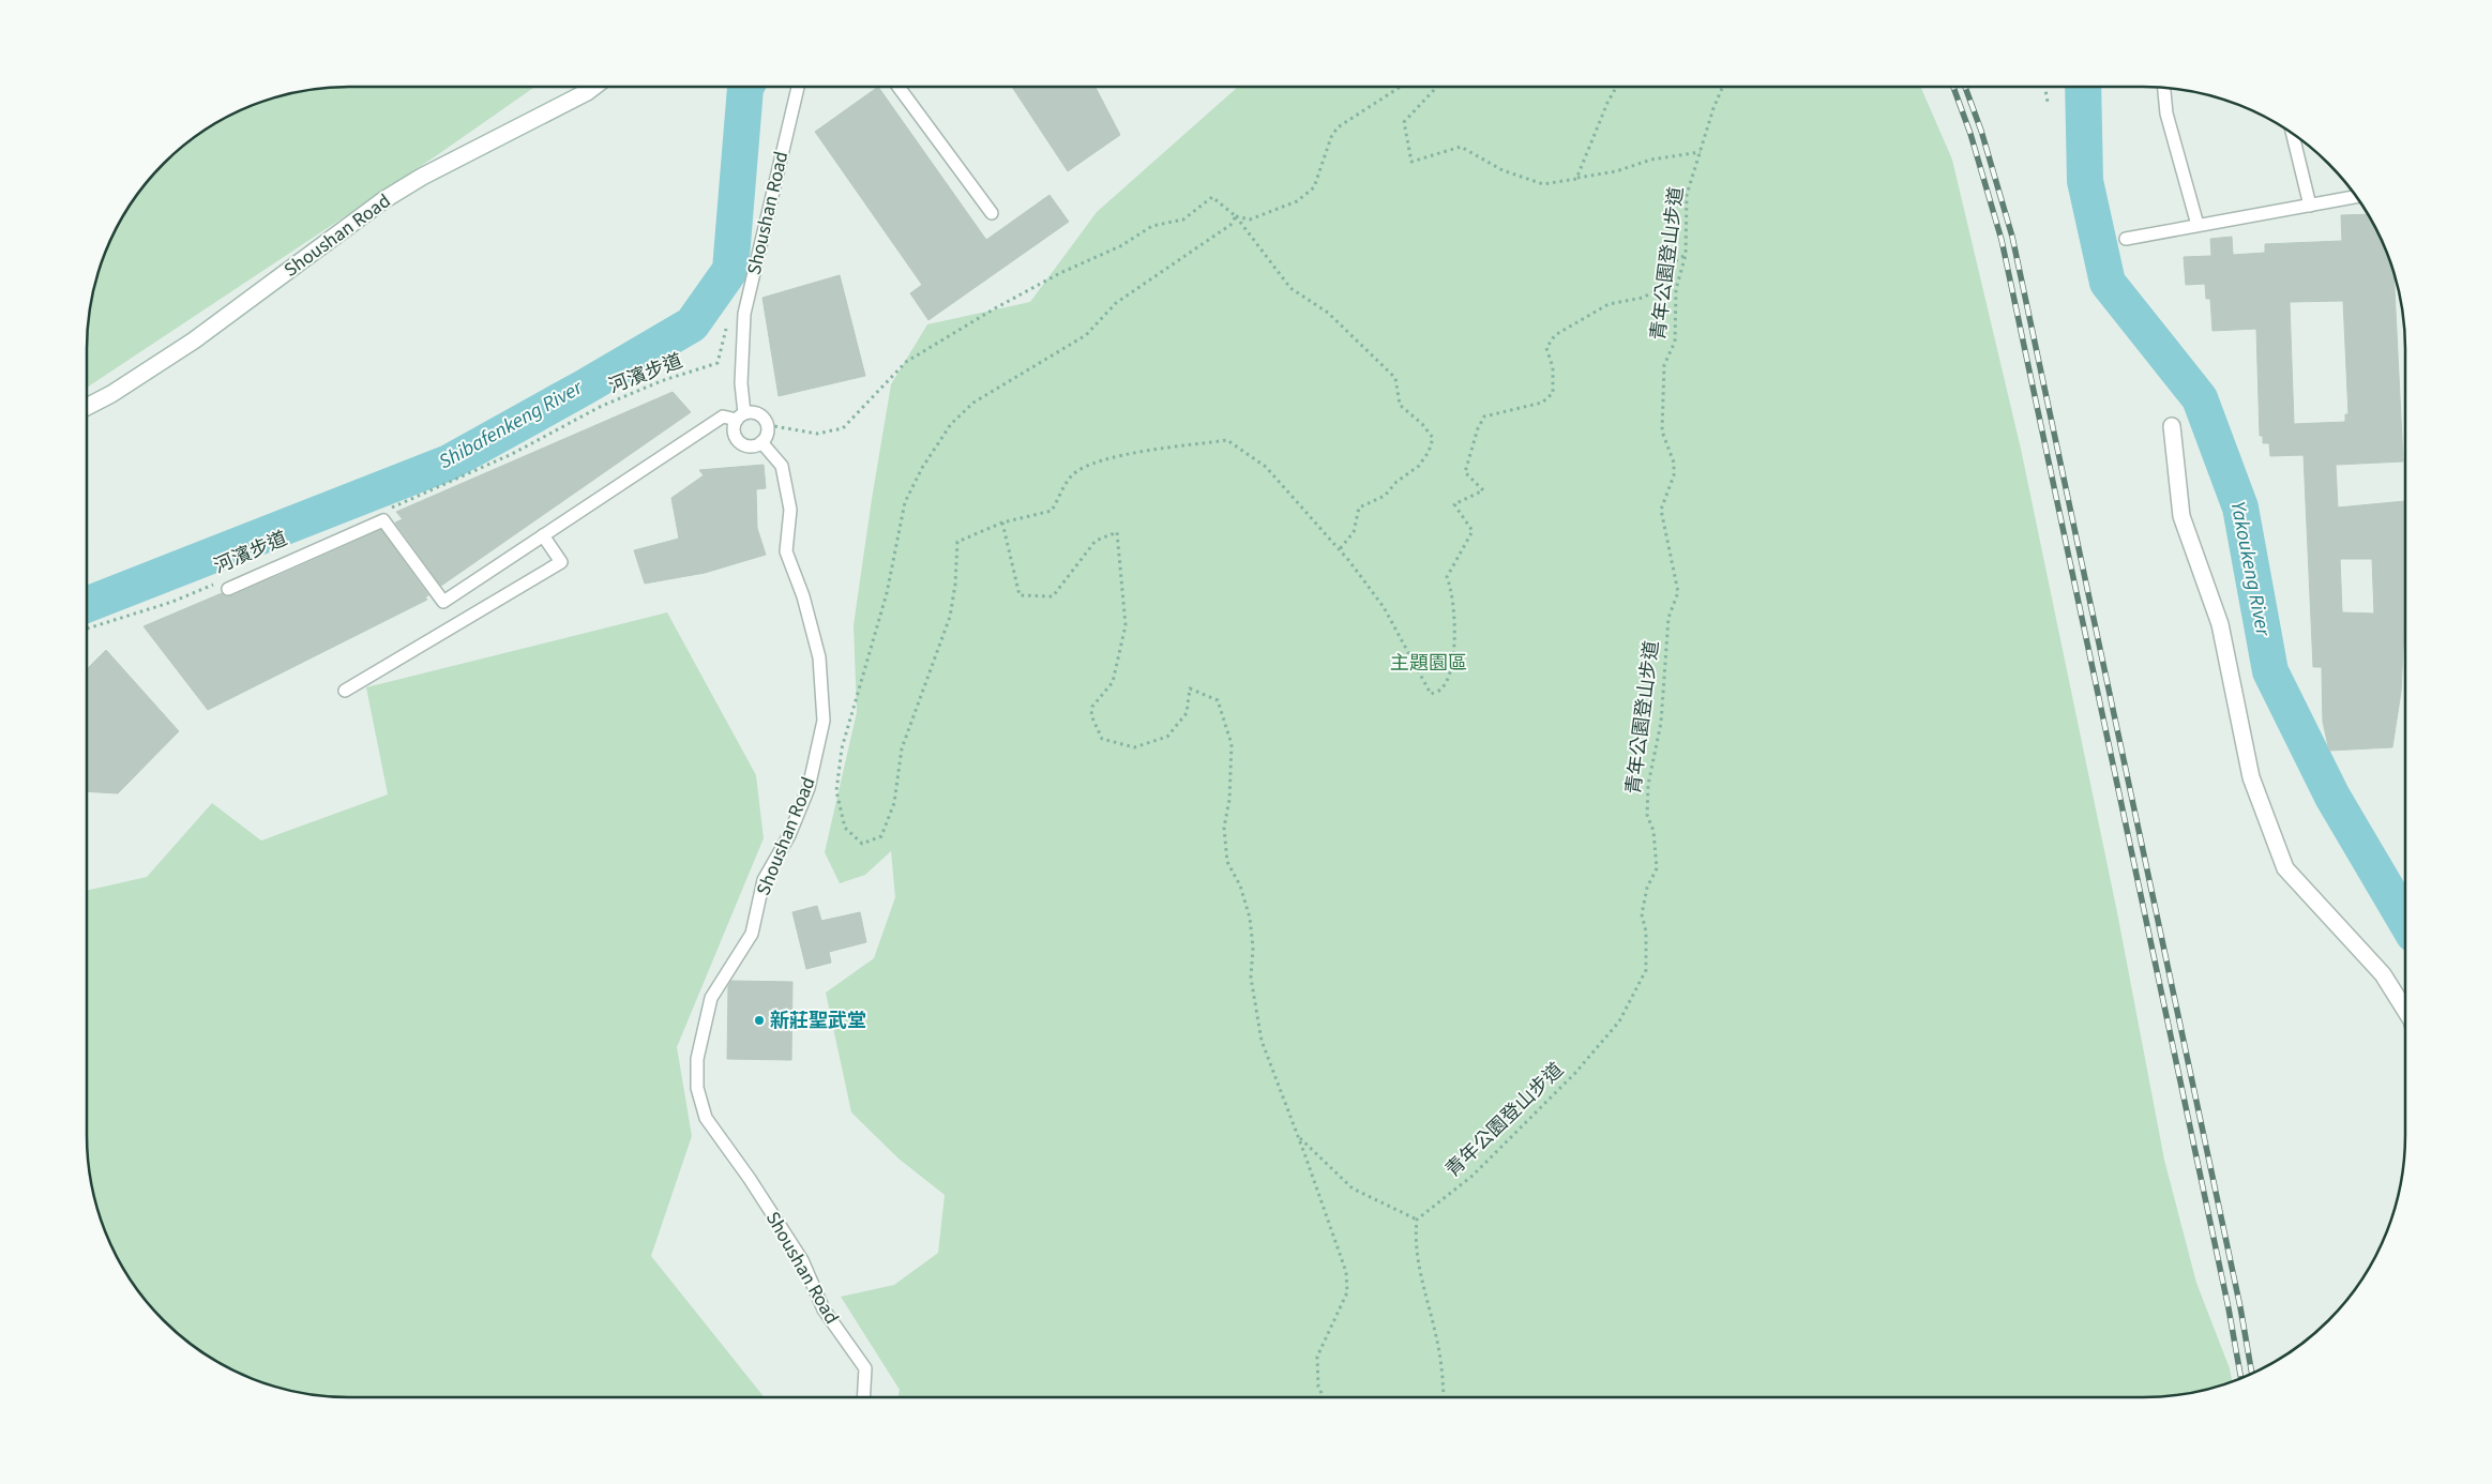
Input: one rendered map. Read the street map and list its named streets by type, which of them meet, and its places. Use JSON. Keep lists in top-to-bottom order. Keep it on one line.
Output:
{"streets":{"street":["Shoushan Road"],"path":["青年公園登山步道","河濱步道"]},"water":["Shibafenkeng River","Yakoukeng River"],"parks":["主題園區"],"places":["新莊聖武堂"]}
